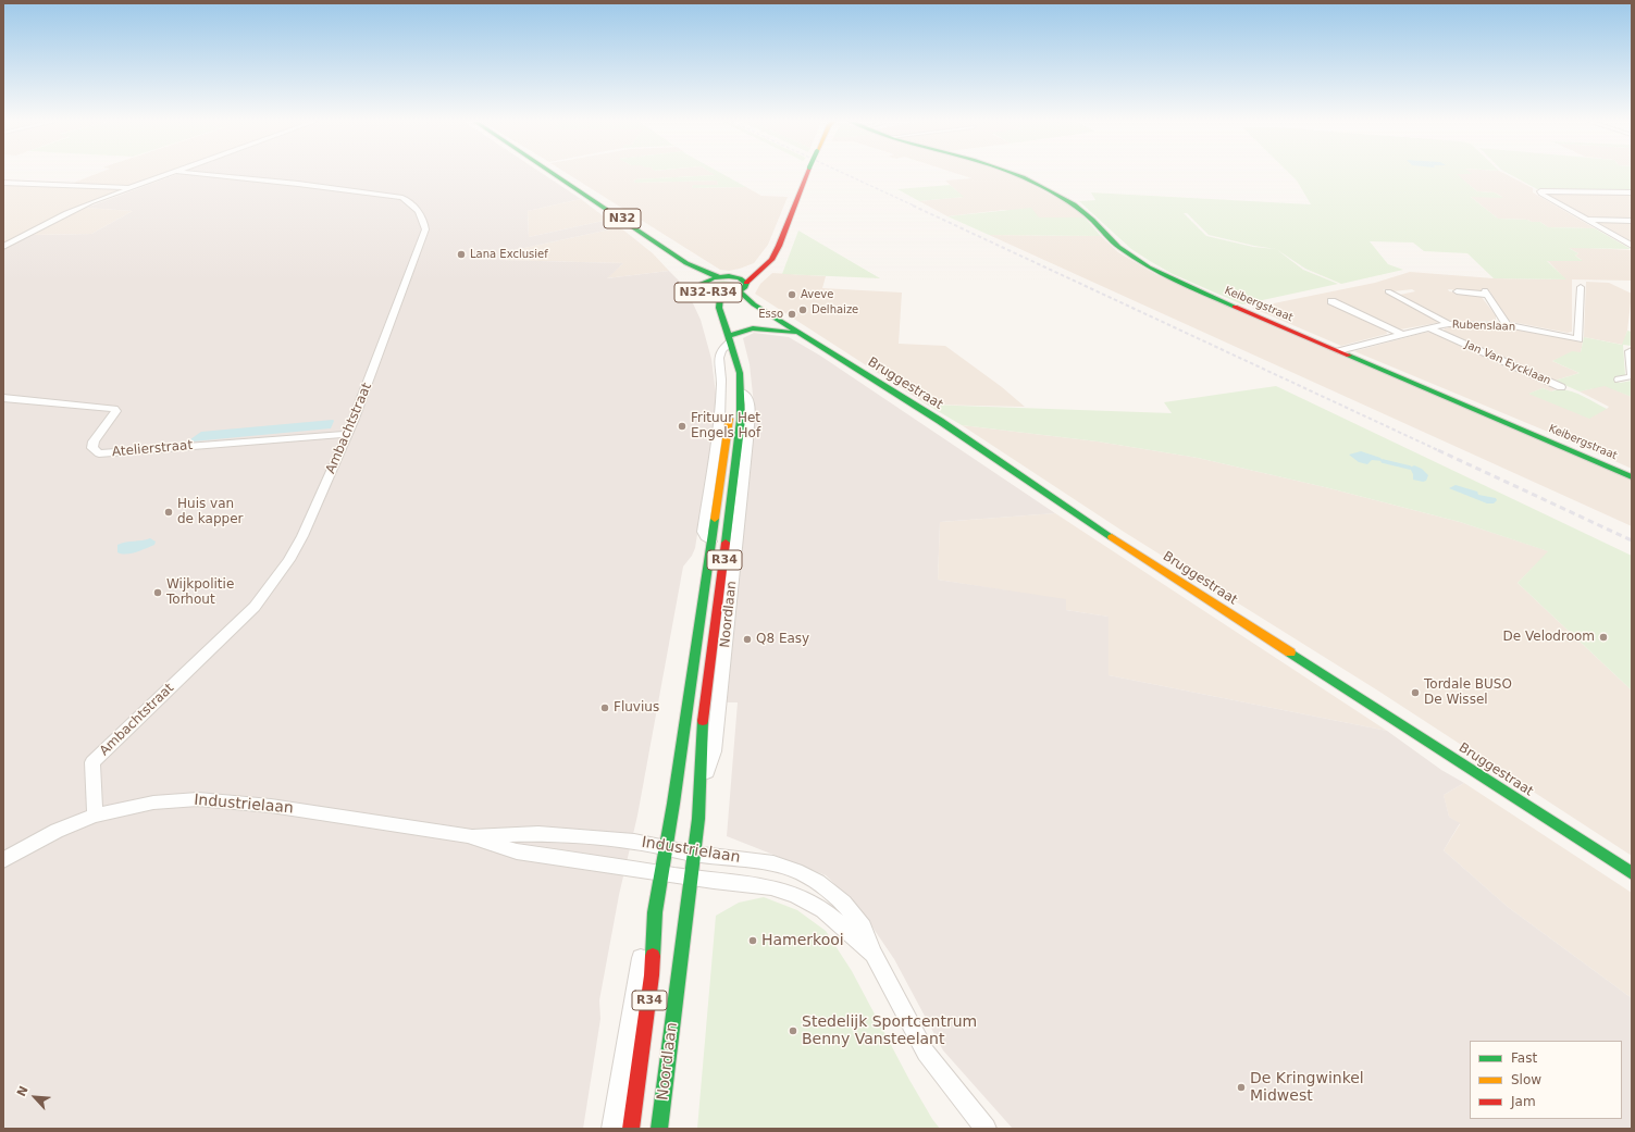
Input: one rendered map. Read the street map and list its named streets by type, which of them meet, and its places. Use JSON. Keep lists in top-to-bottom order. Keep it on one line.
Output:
{"streets":{"main road":["N32","N32-R34","Keibergstraat","Bruggestraat","R34","Noordlaan"],"street":["Rubenslaan","Jan Van Eycklaan","Ambachtstraat","Atelierstraat","Industrielaan"]},"crossings":[["N32","N32-R34"],["N32","Noordlaan"],["N32-R34","Bruggestraat"],["N32-R34","Noordlaan"],["Keibergstraat","Rubenslaan"],["Rubenslaan","Jan Van Eycklaan"],["Bruggestraat","Noordlaan"],["Ambachtstraat","Atelierstraat"],["Ambachtstraat","Industrielaan"],["Noordlaan","Industrielaan"]],"places":["Lana Exclusief","Aveve","Delhaize","Esso","Frituur Het Engels Hof","Huis van de kapper","Wijkpolitie Torhout","De Velodroom","Q8 Easy","Tordale BUSO De Wissel","Fluvius","Hamerkooi","Stedelijk Sportcentrum Benny Vansteelant","De Kringwinkel Midwest"],"legend":["Fast","Slow","Jam"],"north":"top left"}
